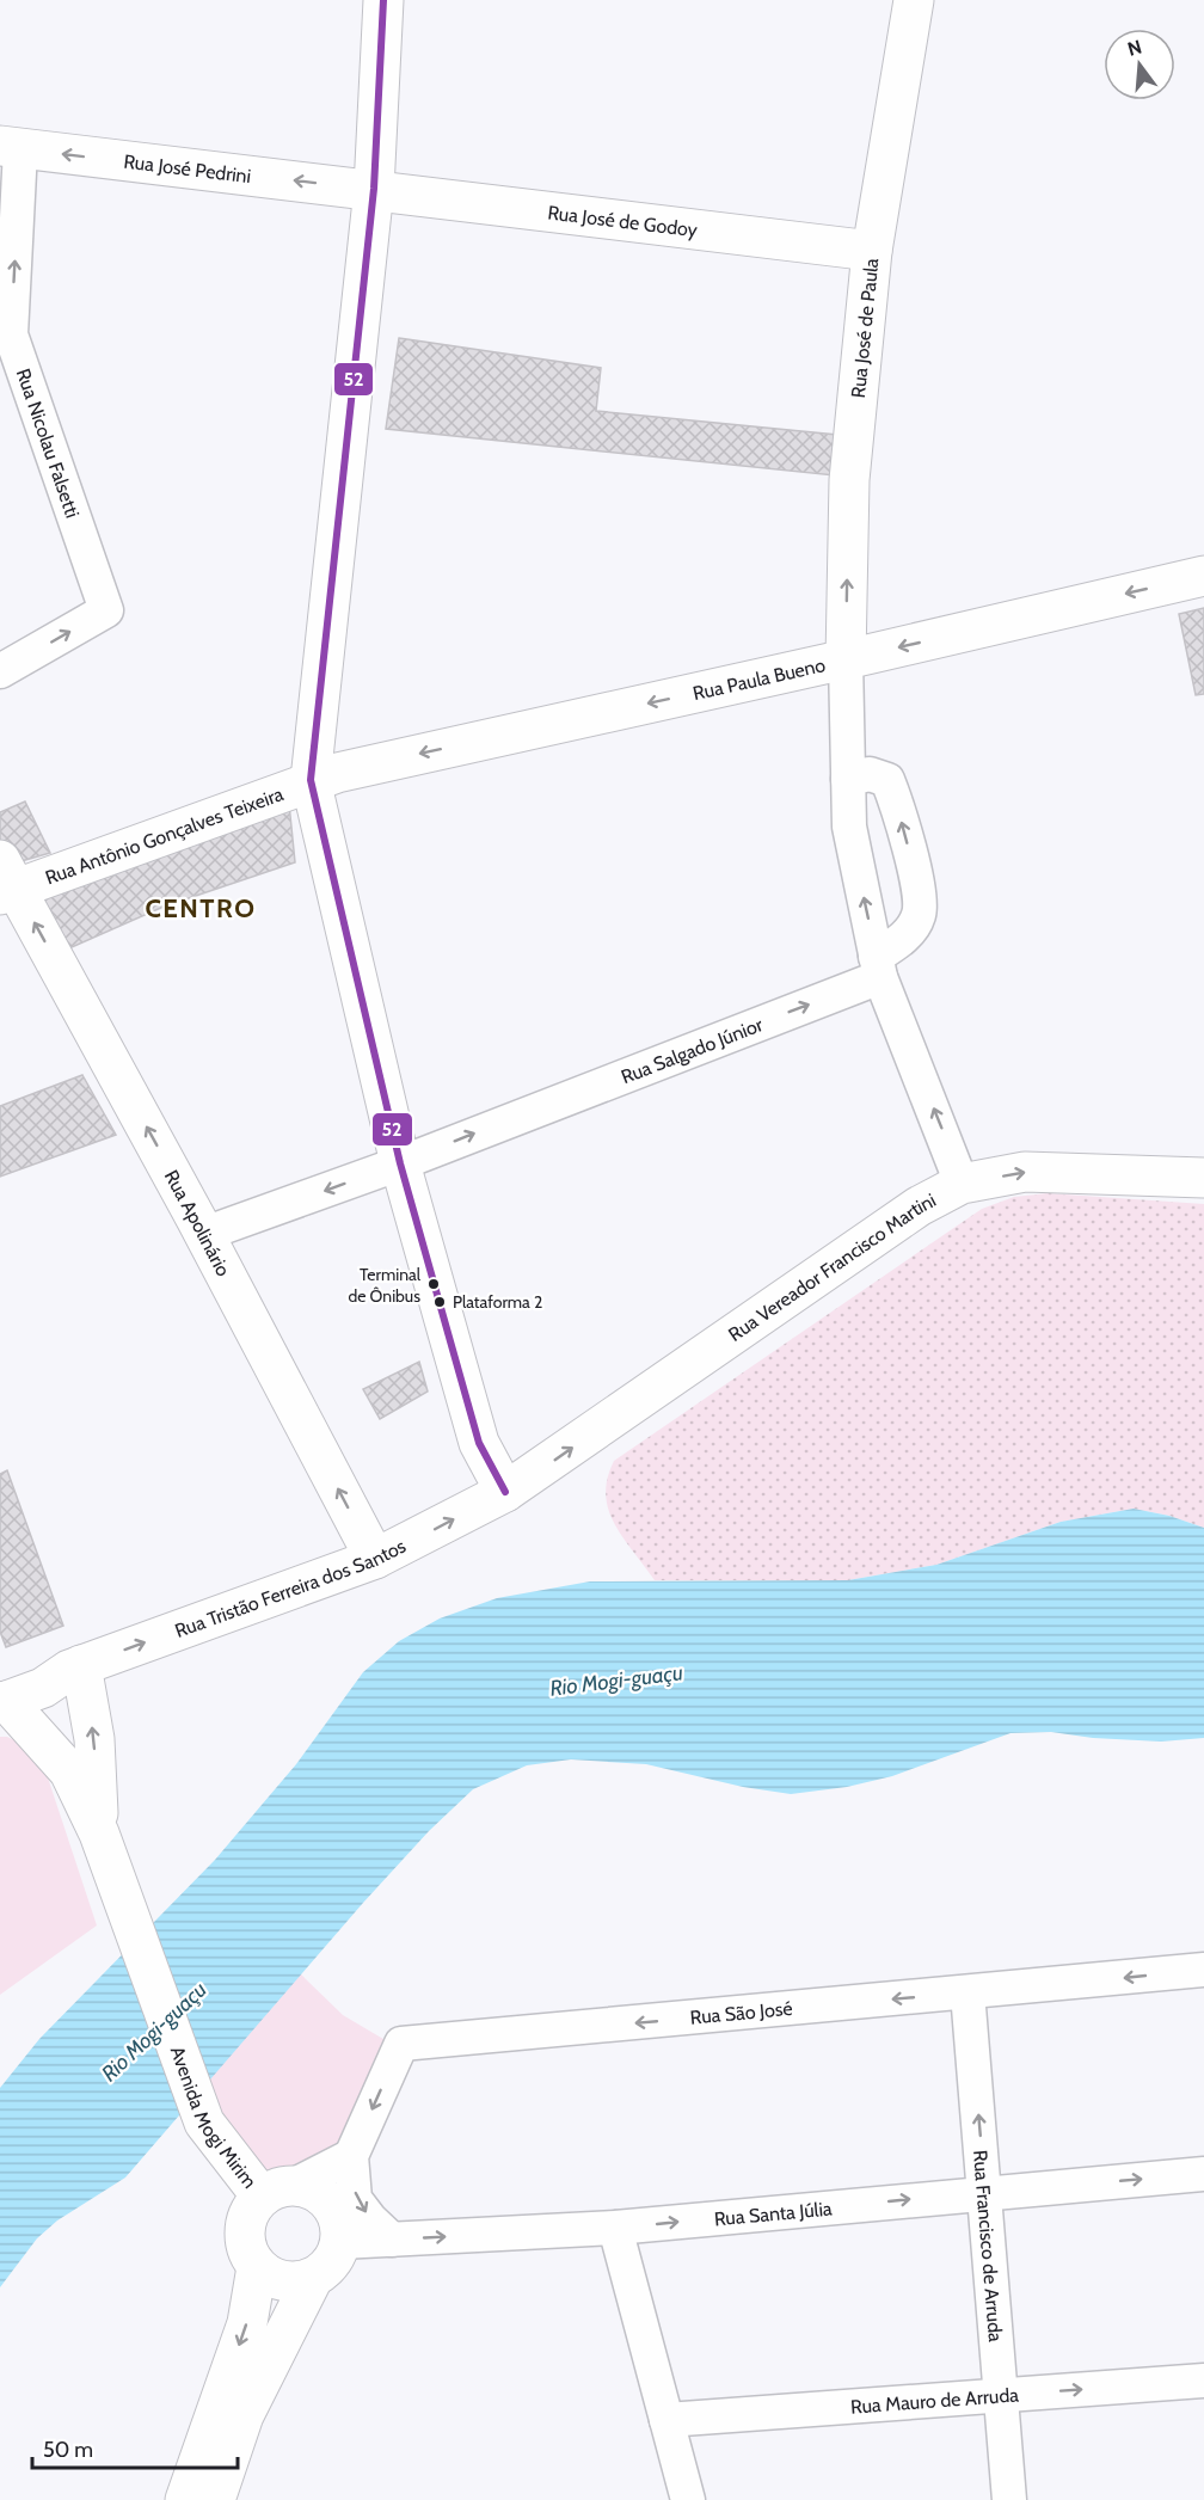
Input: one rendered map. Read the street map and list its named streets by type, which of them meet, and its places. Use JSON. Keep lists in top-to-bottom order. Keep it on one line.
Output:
{"streets":{"main road":["Rua José Pedrini","Rua José de Godoy","Rua José de Paula","Rua Paula Bueno","Rua Antônio Gonçalves Teixeira","Rua Apolinário","Rua Vereador Francisco Martini","Rua Tristão Ferreira dos Santos","Avenida Mogi Mirim"],"street":["Rua Nicolau Falsetti","Rua Salgado Júnior","Rua São José","Rua Santa Júlia","Rua Francisco de Arruda","Rua Mauro de Arruda"]},"crossings":[["Rua José Pedrini","Rua José de Godoy"],["Rua José Pedrini","Rua Nicolau Falsetti"],["Rua José de Godoy","Rua José de Paula"],["Rua José de Paula","Rua Paula Bueno"],["Rua Paula Bueno","Rua Antônio Gonçalves Teixeira"],["Rua Antônio Gonçalves Teixeira","Rua Apolinário"],["Rua Salgado Júnior","Rua Apolinário"],["Rua Apolinário","Rua Tristão Ferreira dos Santos"],["Rua Vereador Francisco Martini","Rua Tristão Ferreira dos Santos"],["Rua Tristão Ferreira dos Santos","Avenida Mogi Mirim"],["Rua São José","Rua Santa Júlia"],["Rua São José","Rua Francisco de Arruda"],["Avenida Mogi Mirim","Rua Santa Júlia"],["Rua Santa Júlia","Rua Francisco de Arruda"],["Rua Francisco de Arruda","Rua Mauro de Arruda"]],"one_way":["Rua José Pedrini","Rua José de Paula","Rua Nicolau Falsetti","Rua Paula Bueno","Rua Vereador Francisco Martini","Rua Tristão Ferreira dos Santos","Rua São José","Rua Santa Júlia","Rua Francisco de Arruda","Rua Mauro de Arruda"],"districts":["CENTRO"],"water":["Rio Mogi-guaçu"],"places":["Terminal de Ônibus","Plataforma 2"],"lines":["transit line 52"],"scale_bar":"50 m","north":"top"}
